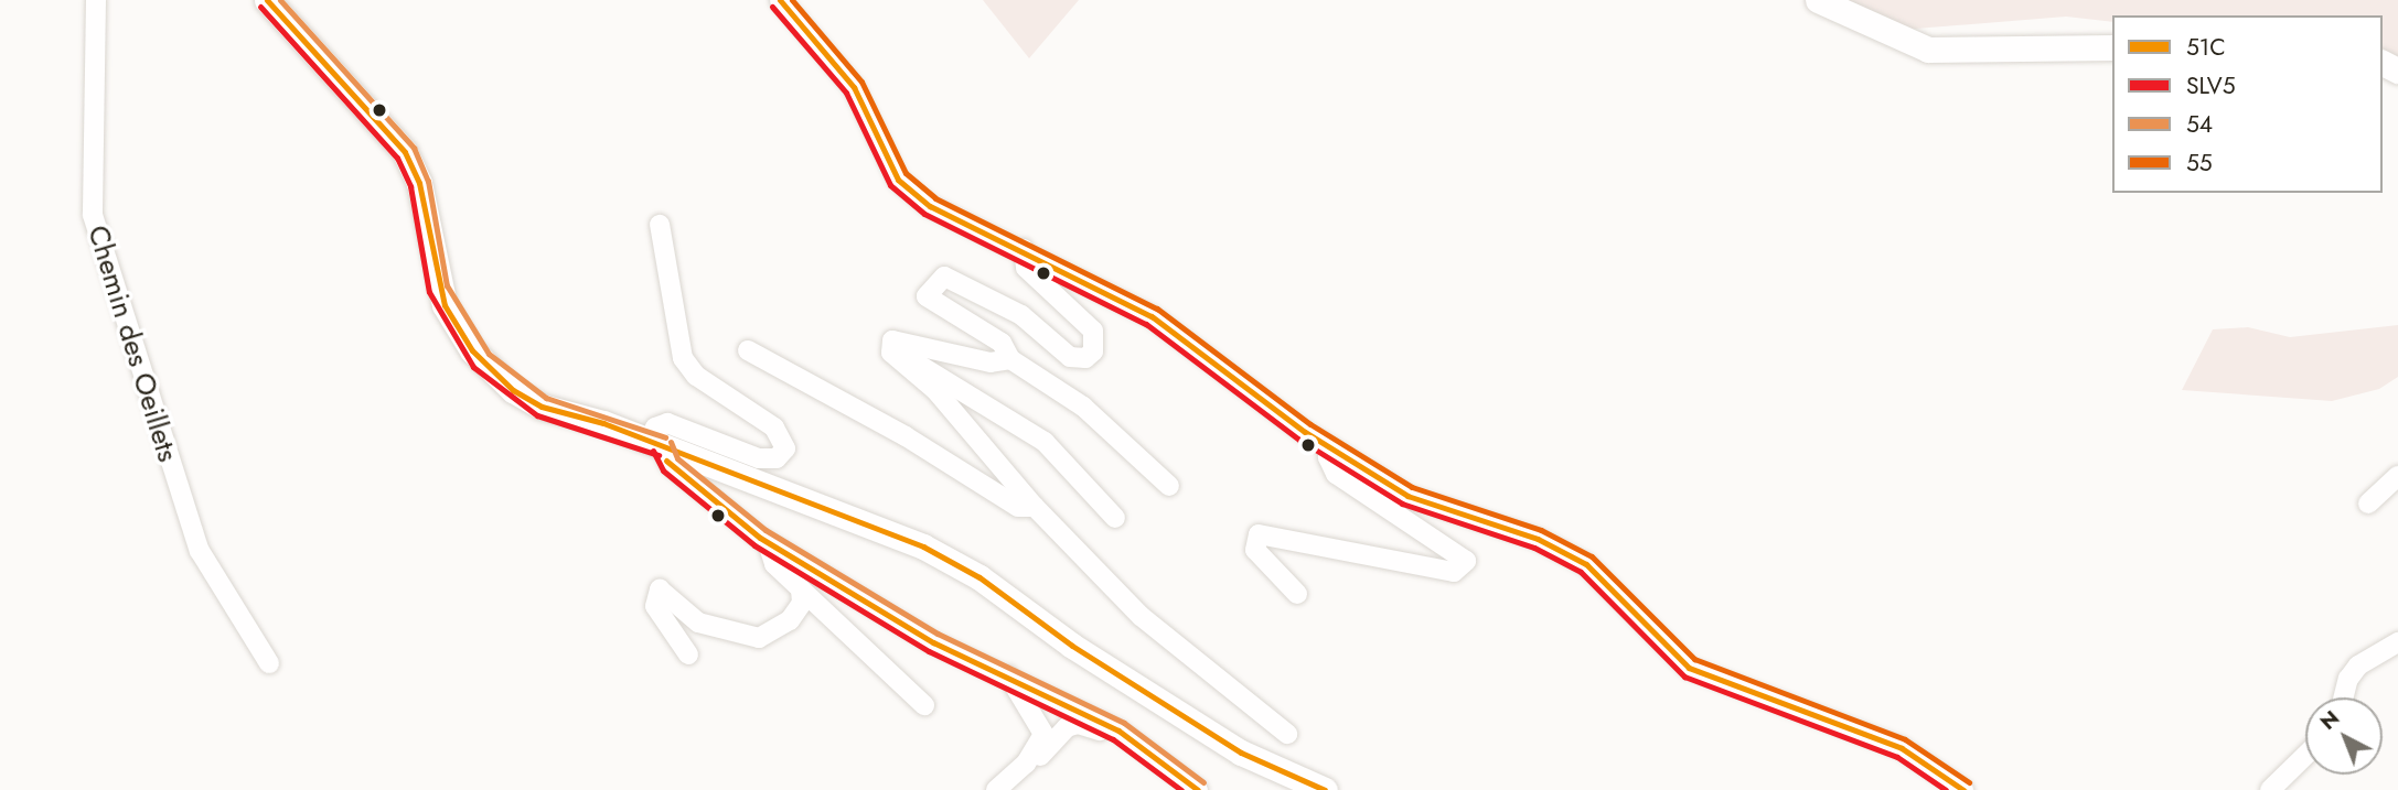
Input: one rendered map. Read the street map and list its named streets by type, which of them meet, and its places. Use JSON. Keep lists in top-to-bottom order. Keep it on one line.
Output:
{"streets":{"street":["Chemin des Oeillets"]},"lines":["transit line 51C","transit line 54","transit line 55","transit line SLV5"],"legend":["51C","SLV5","54","55"],"north":"top left"}
